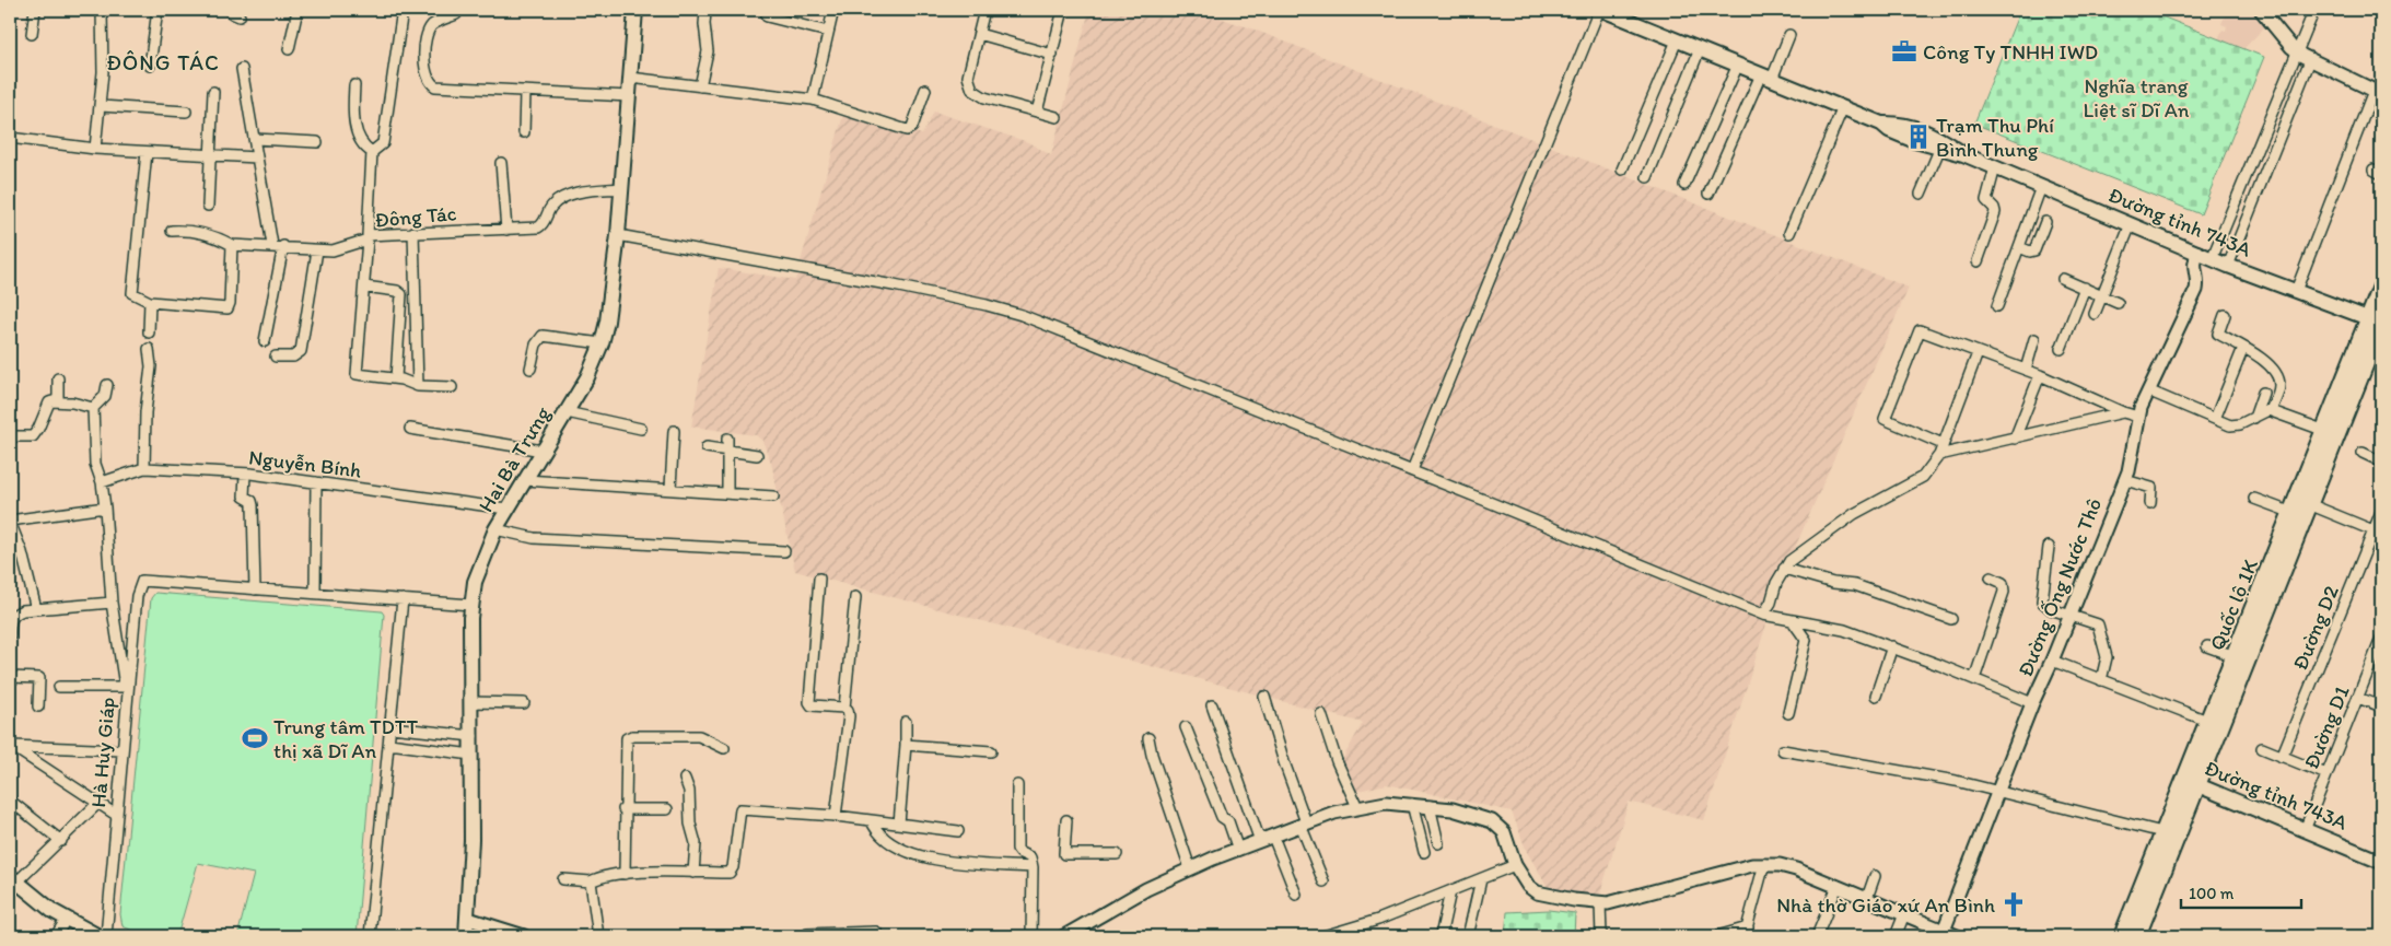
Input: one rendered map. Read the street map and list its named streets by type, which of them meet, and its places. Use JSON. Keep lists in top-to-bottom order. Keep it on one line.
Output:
{"streets":{"main road":["Đường tỉnh 743A","Hai Bà Trưng","Quốc lộ 1K"],"street":["Đông Tác","Nguyễn Bính","Đường Ống Nước Thô","Đường D2","Đường D1","Hà Huy Giáp"]},"crossings":[["Đông Tác","Hai Bà Trưng"],["Đường tỉnh 743A","Đường Ống Nước Thô"],["Đường tỉnh 743A","Quốc lộ 1K"],["Đường tỉnh 743A","Đường D1"],["Hai Bà Trưng","Nguyễn Bính"]],"districts":["ĐÔNG TÁC"],"parks":["Nghĩa trang Liệt sĩ Dĩ An"],"places":{"office":["Công Ty TNHH IWD"],"building":["Trạm Thu Phí Bình Thung"],"sports":["Trung tâm TDTT thị xã Dĩ An"],"church":["Nhà thờ Giáo xứ An Bình"]},"scale_bar":"100 m"}
